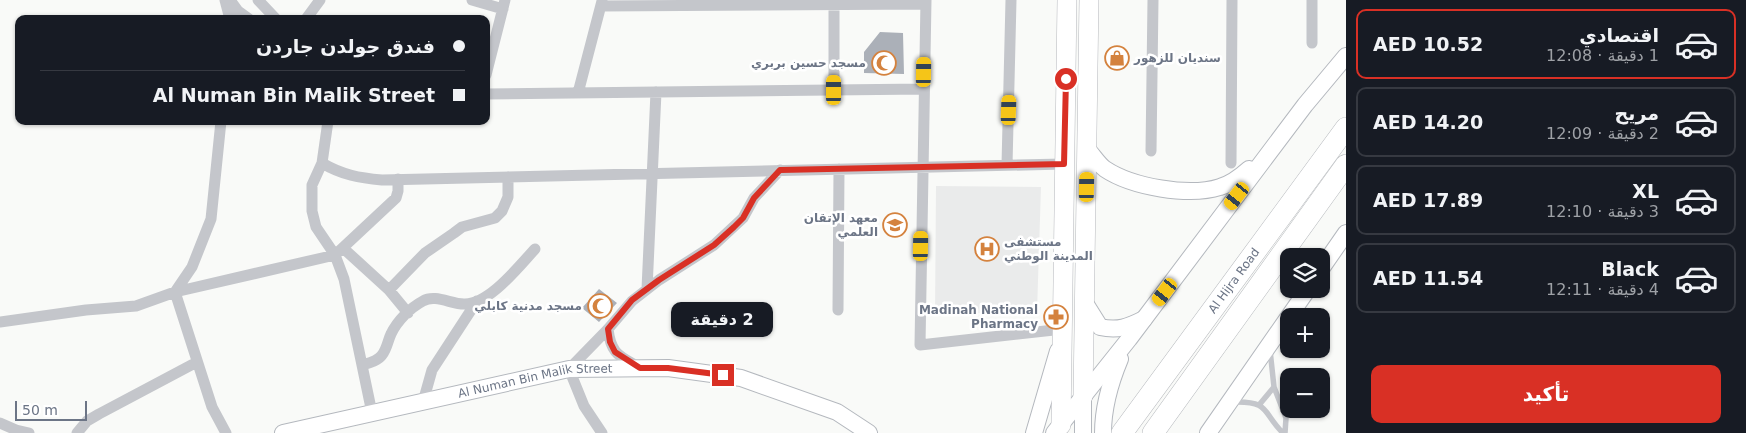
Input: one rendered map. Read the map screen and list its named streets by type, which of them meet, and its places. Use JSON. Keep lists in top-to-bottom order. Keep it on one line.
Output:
{"streets":{"highway":["Al Hijra Road"],"main road":["Al Numan Bin Malik Street"]},"places":{"shop":["سنديان للزهور"],"mosque":["مسجد حسين بربري","مسجد مدنية كابلي"],"school or university":["معهد الإتقان العلمي"],"hospital":["مستشفى المدينة الوطني"],"pharmacy":["Madinah National Pharmacy"]},"scale_bar":"50 m","page":{"list":[{"name":"اقتصادي","note":"1 دقيقة · 12:08","value":"AED 10.52"},{"name":"مريح","note":"2 دقيقة · 12:09","value":"AED 14.20"},{"name":"XL","note":"3 دقيقة · 12:10","value":"AED 17.89"},{"name":"Black","note":"4 دقيقة · 12:11","value":"AED 11.54"}],"banner":["فندق جولدن جاردن","Al Numan Bin Malik Street"],"map_buttons":["+","−"],"bubble":"2 دقيقة","buttons":"تأكيد","scale":"50 m"}}
